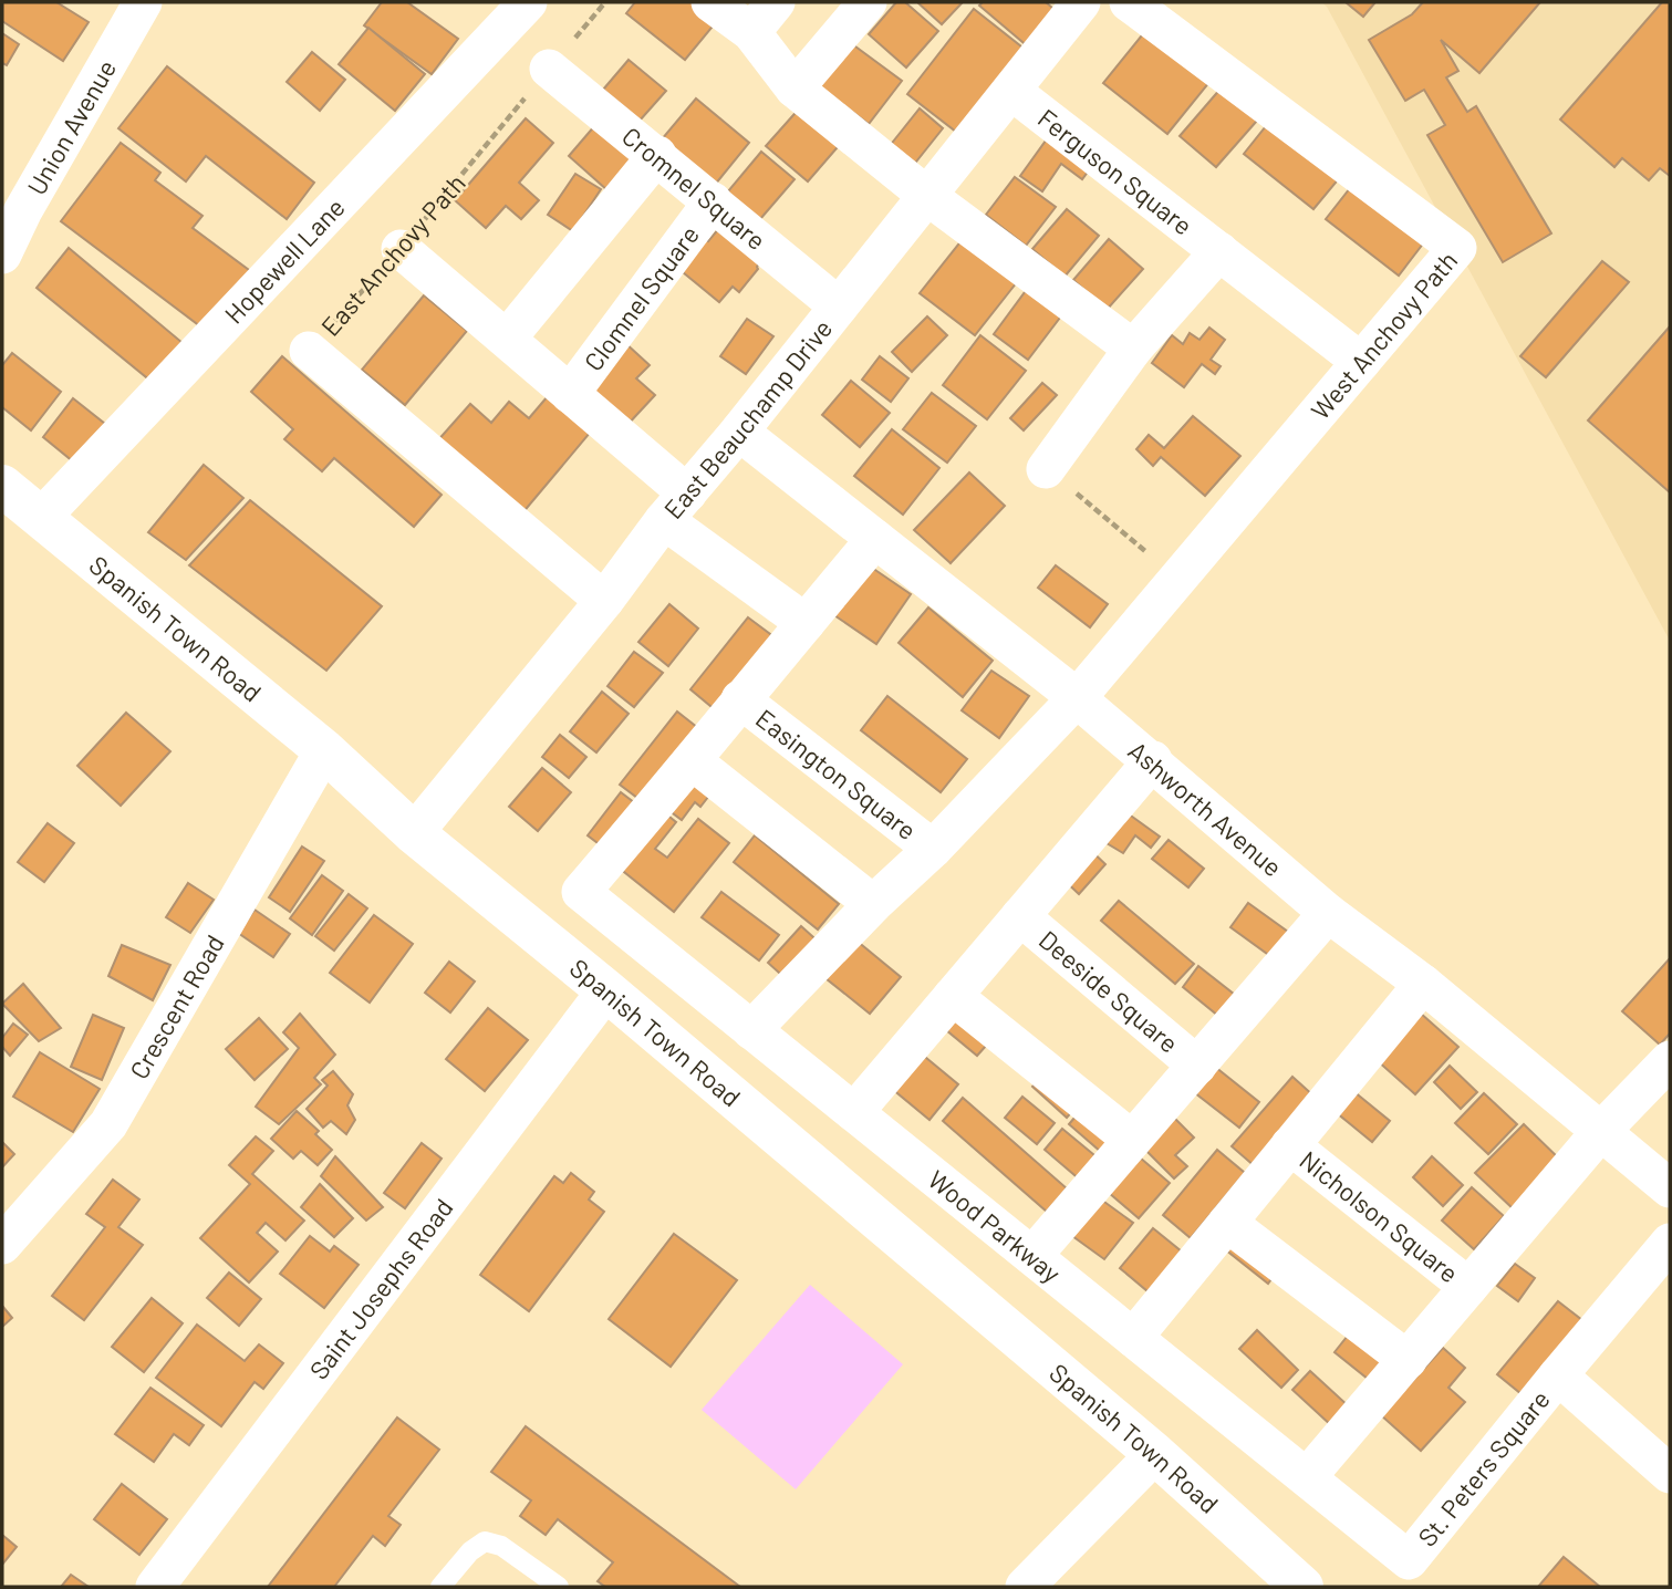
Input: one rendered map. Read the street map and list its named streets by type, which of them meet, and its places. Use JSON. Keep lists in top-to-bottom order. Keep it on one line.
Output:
{"streets":{"main road":["Spanish Town Road"],"street":["Union Avenue","Ferguson Square","Cromnel Square","East Anchovy Path","Hopewell Lane","Clomnel Square","West Anchovy Path","East Beauchamp Drive","Easington Square","Ashworth Avenue","Deeside Square","Crescent Road","Nicholson Square","Wood Parkway","Saint Josephs Road","St. Peters Square"]},"crossings":[["Ferguson Square","West Anchovy Path"],["Ferguson Square","East Beauchamp Drive"],["Cromnel Square","East Anchovy Path"],["Cromnel Square","Clomnel Square"],["Cromnel Square","East Beauchamp Drive"],["East Anchovy Path","Clomnel Square"],["East Anchovy Path","East Beauchamp Drive"],["Hopewell Lane","Spanish Town Road"],["Clomnel Square","East Beauchamp Drive"],["Clomnel Square","Easington Square"],["West Anchovy Path","Easington Square"],["West Anchovy Path","Ashworth Avenue"],["East Beauchamp Drive","Spanish Town Road"],["East Beauchamp Drive","Ashworth Avenue"],["Spanish Town Road","Crescent Road"],["Spanish Town Road","Saint Josephs Road"],["Easington Square","Ashworth Avenue"],["Easington Square","Wood Parkway"],["Ashworth Avenue","Deeside Square"],["Ashworth Avenue","Nicholson Square"],["Deeside Square","Wood Parkway"],["Nicholson Square","Wood Parkway"],["Wood Parkway","St. Peters Square"]]}
